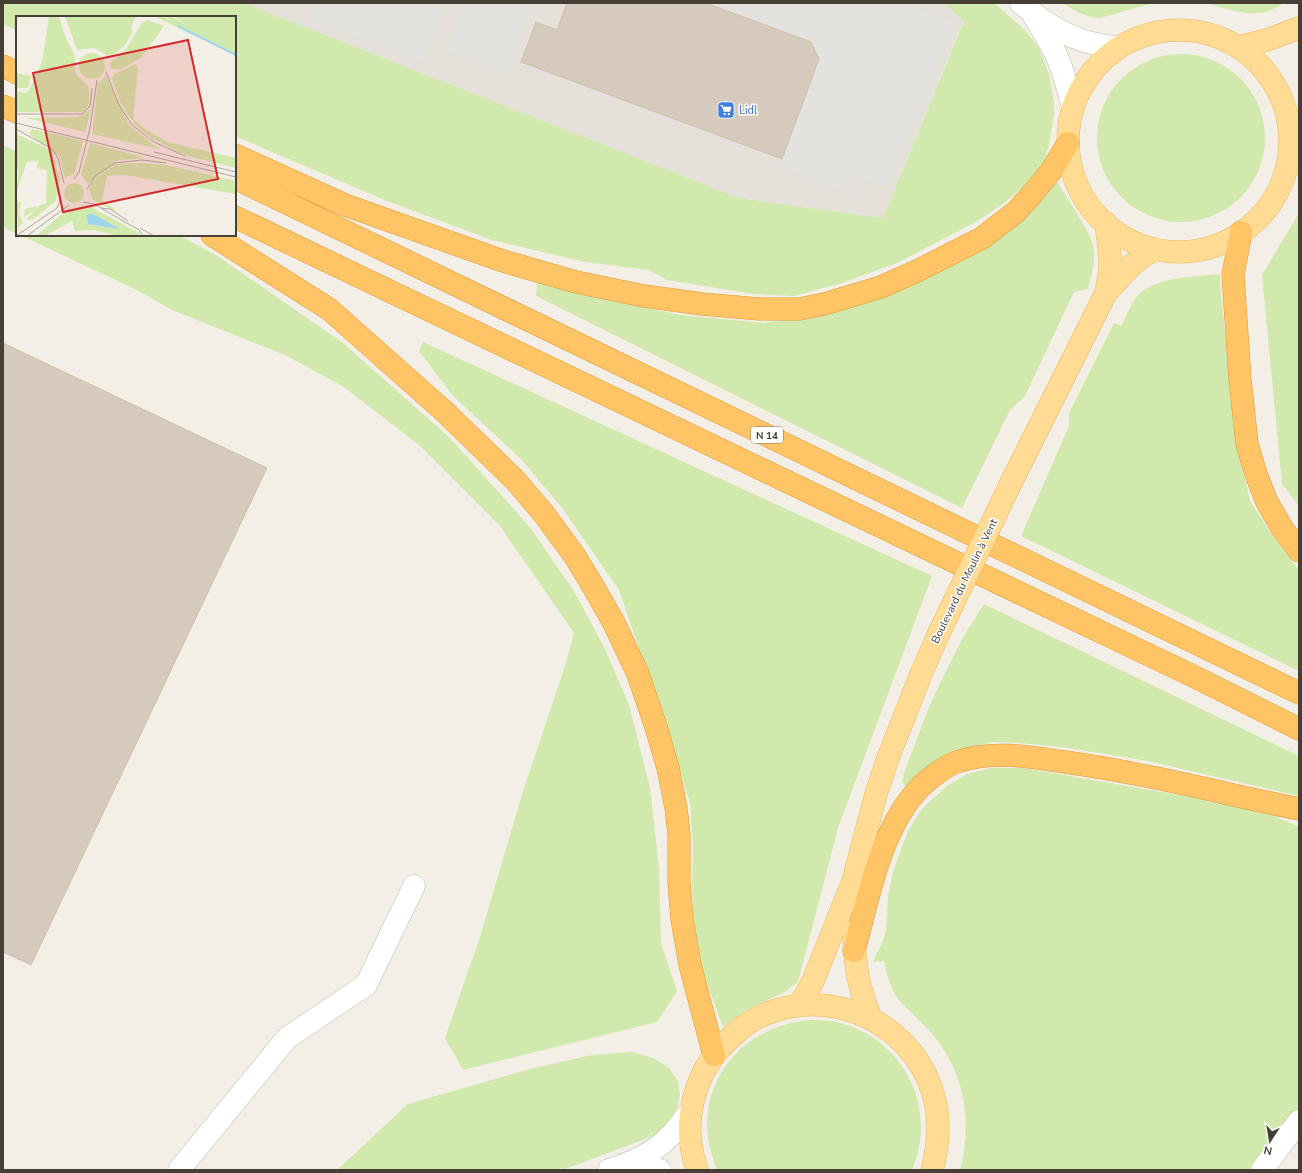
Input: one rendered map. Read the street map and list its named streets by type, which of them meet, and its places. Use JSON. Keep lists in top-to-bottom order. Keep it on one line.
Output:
{"streets":{"highway":["N 14"],"main road":["Boulevard du Moulin à Vent"]},"places":{"supermarket":["Lidl"]},"north":"bottom"}
